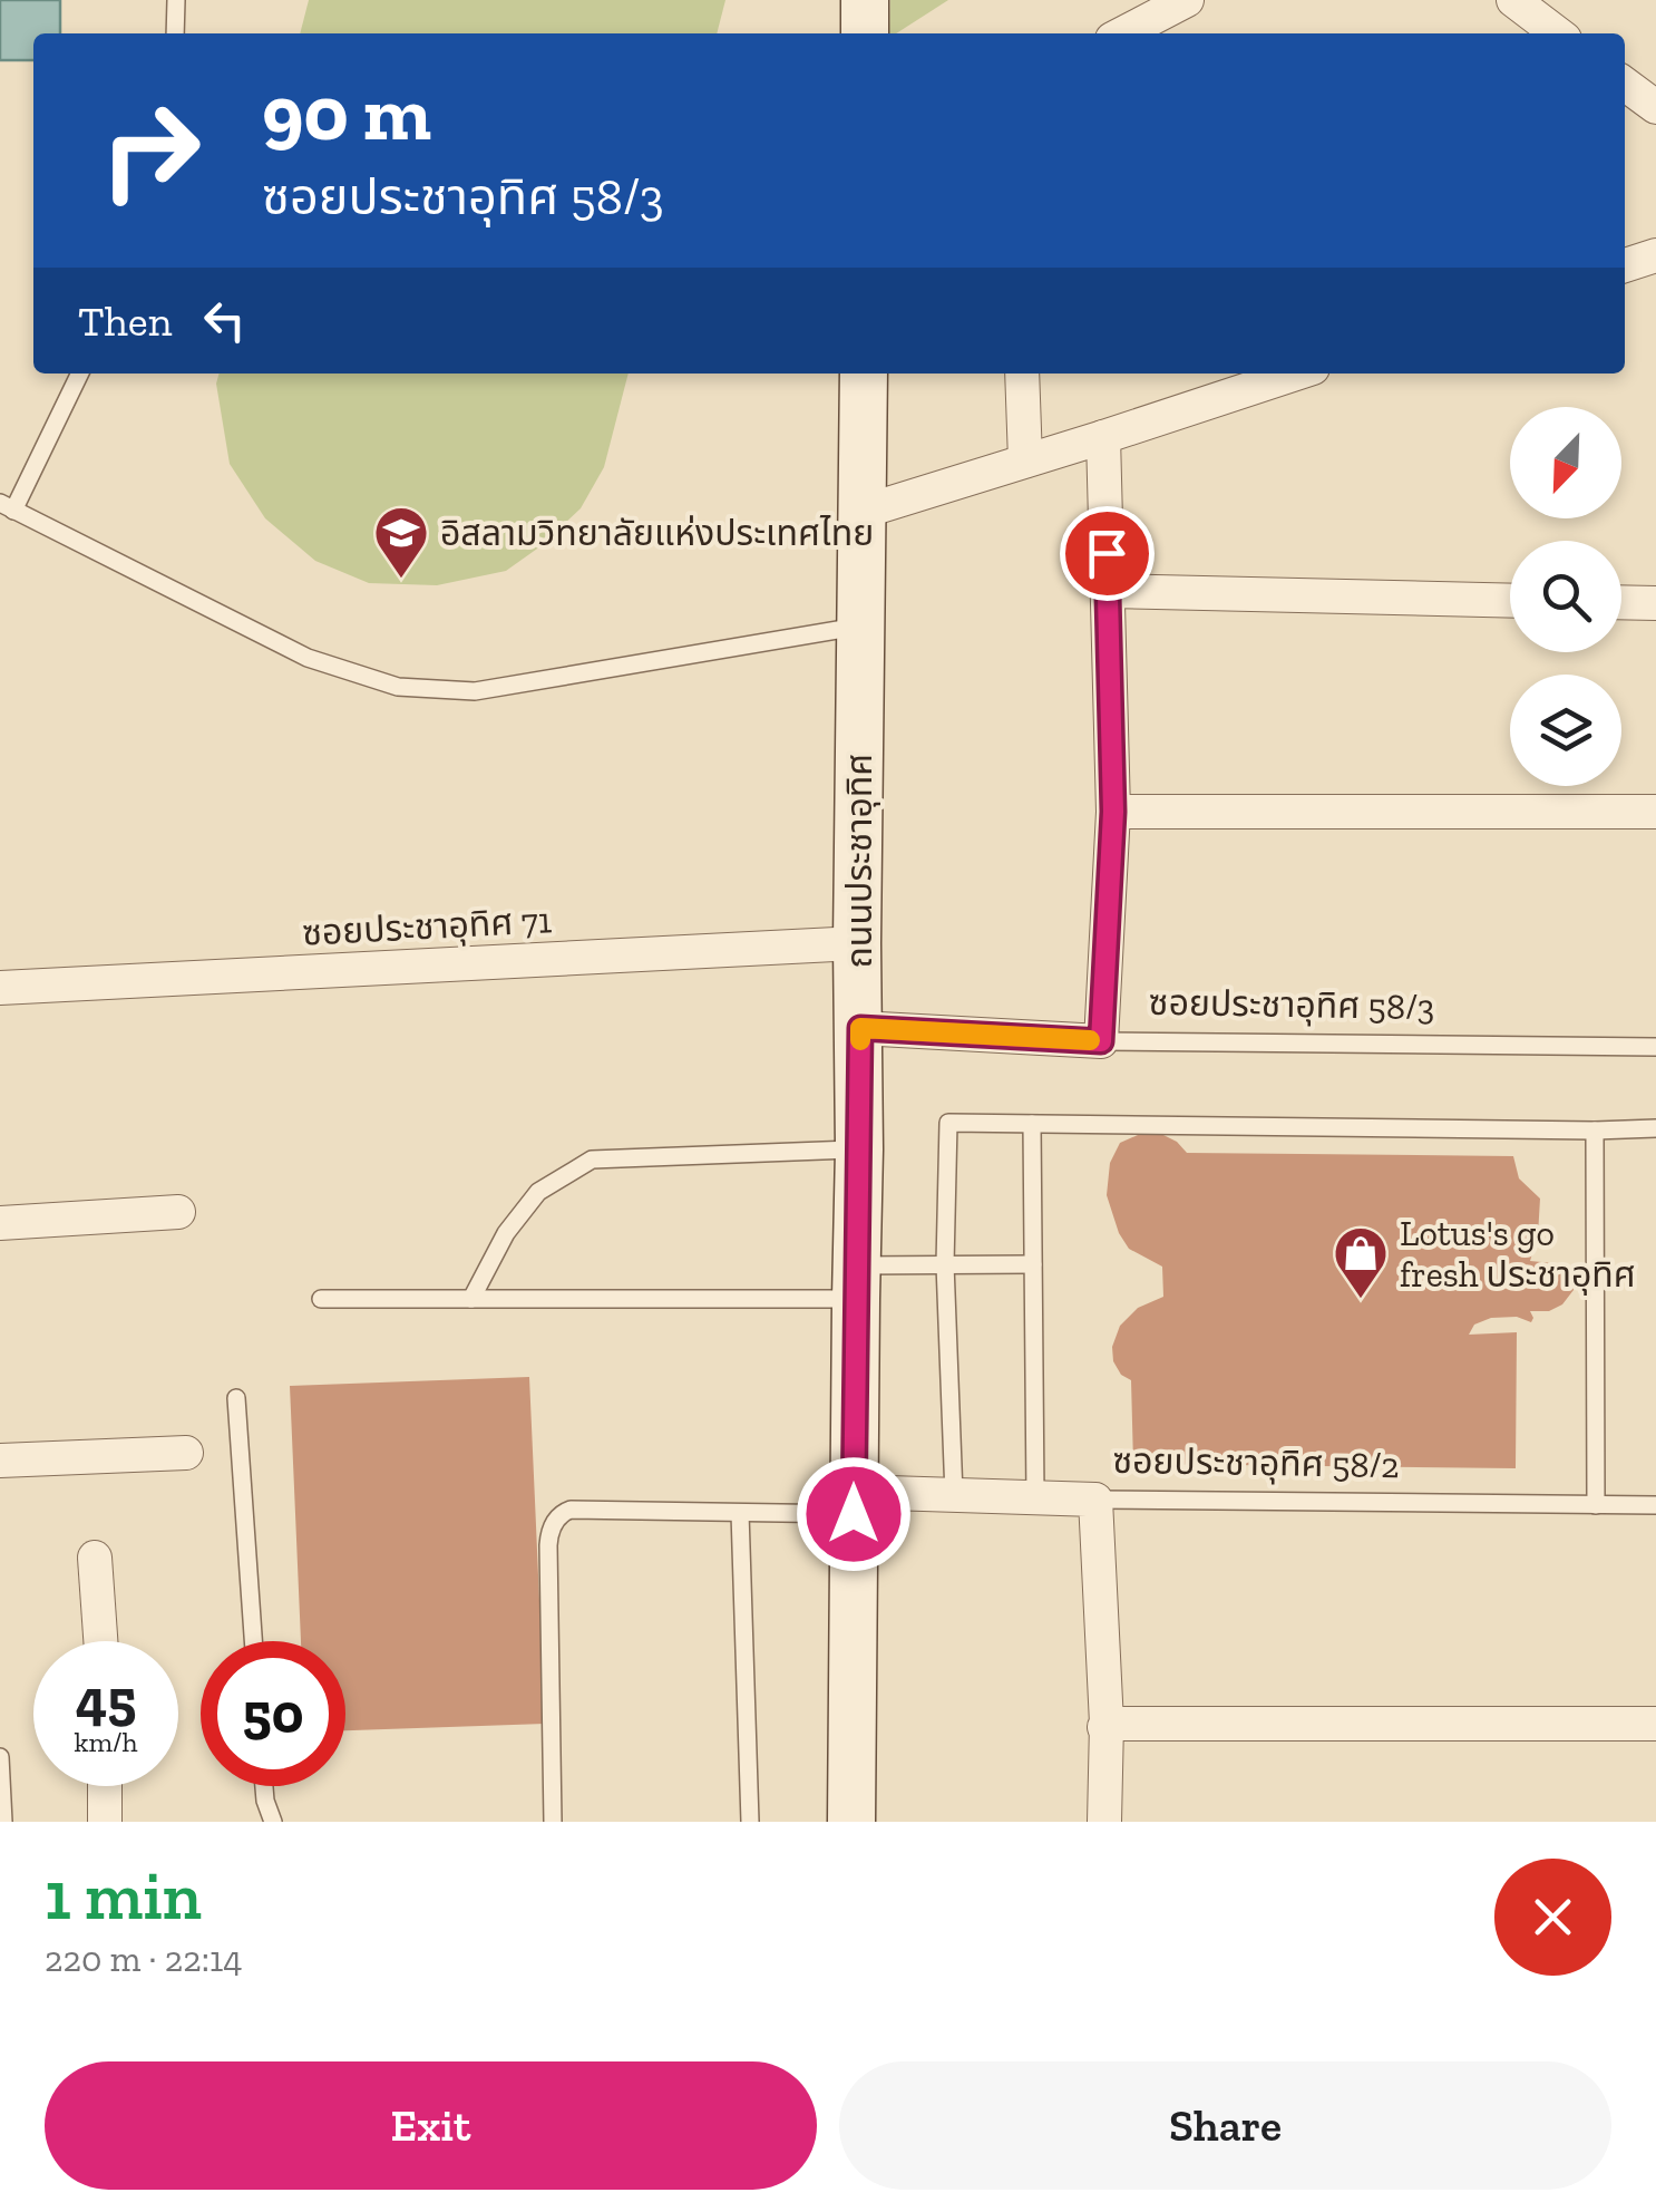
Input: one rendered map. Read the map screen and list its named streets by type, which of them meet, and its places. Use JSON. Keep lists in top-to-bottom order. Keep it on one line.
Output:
{"streets":{"main road":["ถนนประชาอุทิศ"],"street":["ซอยประชาอุทิศ 71","ซอยประชาอุทิศ 58/3","ซอยประชาอุทิศ 58/2"]},"crossings":[["ถนนประชาอุทิศ","ซอยประชาอุทิศ 71"],["ถนนประชาอุทิศ","ซอยประชาอุทิศ 58/3"],["ถนนประชาอุทิศ","ซอยประชาอุทิศ 58/2"]],"places":{"school or university":["อิสลามวิทยาลัยแห่งประเทศไทย"],"shop":["Lotus's go fresh ประชาอุทิศ"]},"north":"bottom left","page":{"turn":["90 m","ซอยประชาอุทิศ 58/3"],"then":"Then","speed":"45 km/h","limit":"50","heading":["1 min","220 m · 22:14"],"buttons":["Exit","Share"]}}
